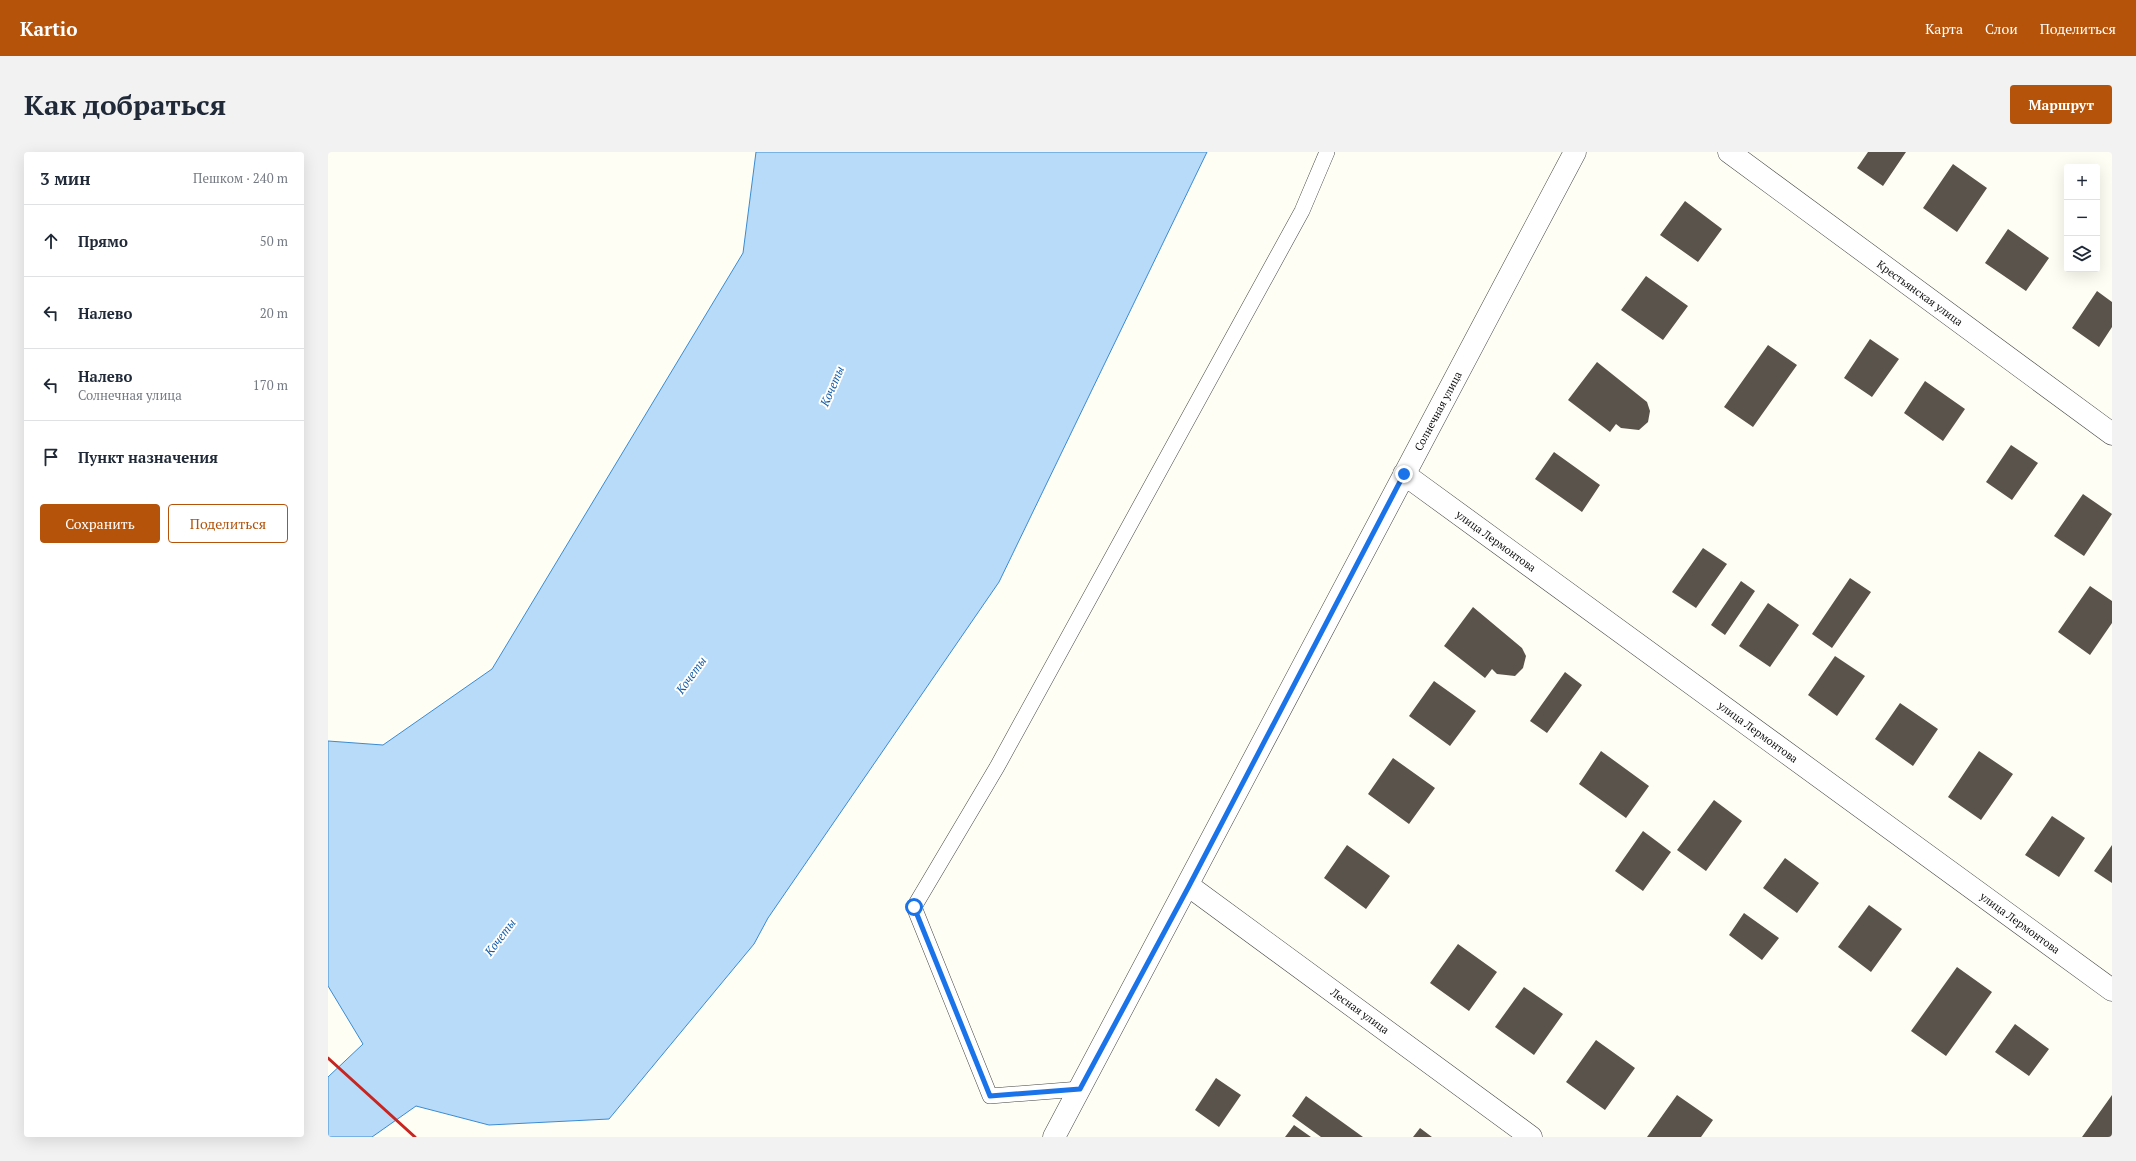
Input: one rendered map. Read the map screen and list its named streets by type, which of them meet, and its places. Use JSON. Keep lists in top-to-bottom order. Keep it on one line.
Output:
{"streets":{"street":["Крестьянская улица","Солнечная улица","улица Лермонтова","Лесная улица"]},"crossings":[["Солнечная улица","улица Лермонтова"],["Солнечная улица","Лесная улица"]],"water":["Кочеты"],"page":{"header":"Kartio","nav":["Карта","Слои","Поделиться"],"buttons":["Маршрут",["Сохранить","Поделиться"]],"title":"Как добраться","heading":["3 мин","Пешком · 240 m"],"map_buttons":["+","−"],"list":[["Прямо","50 m"],["Налево","20 m"],["Налево","Солнечная улица","170 m"],"Пункт назначения"]}}
